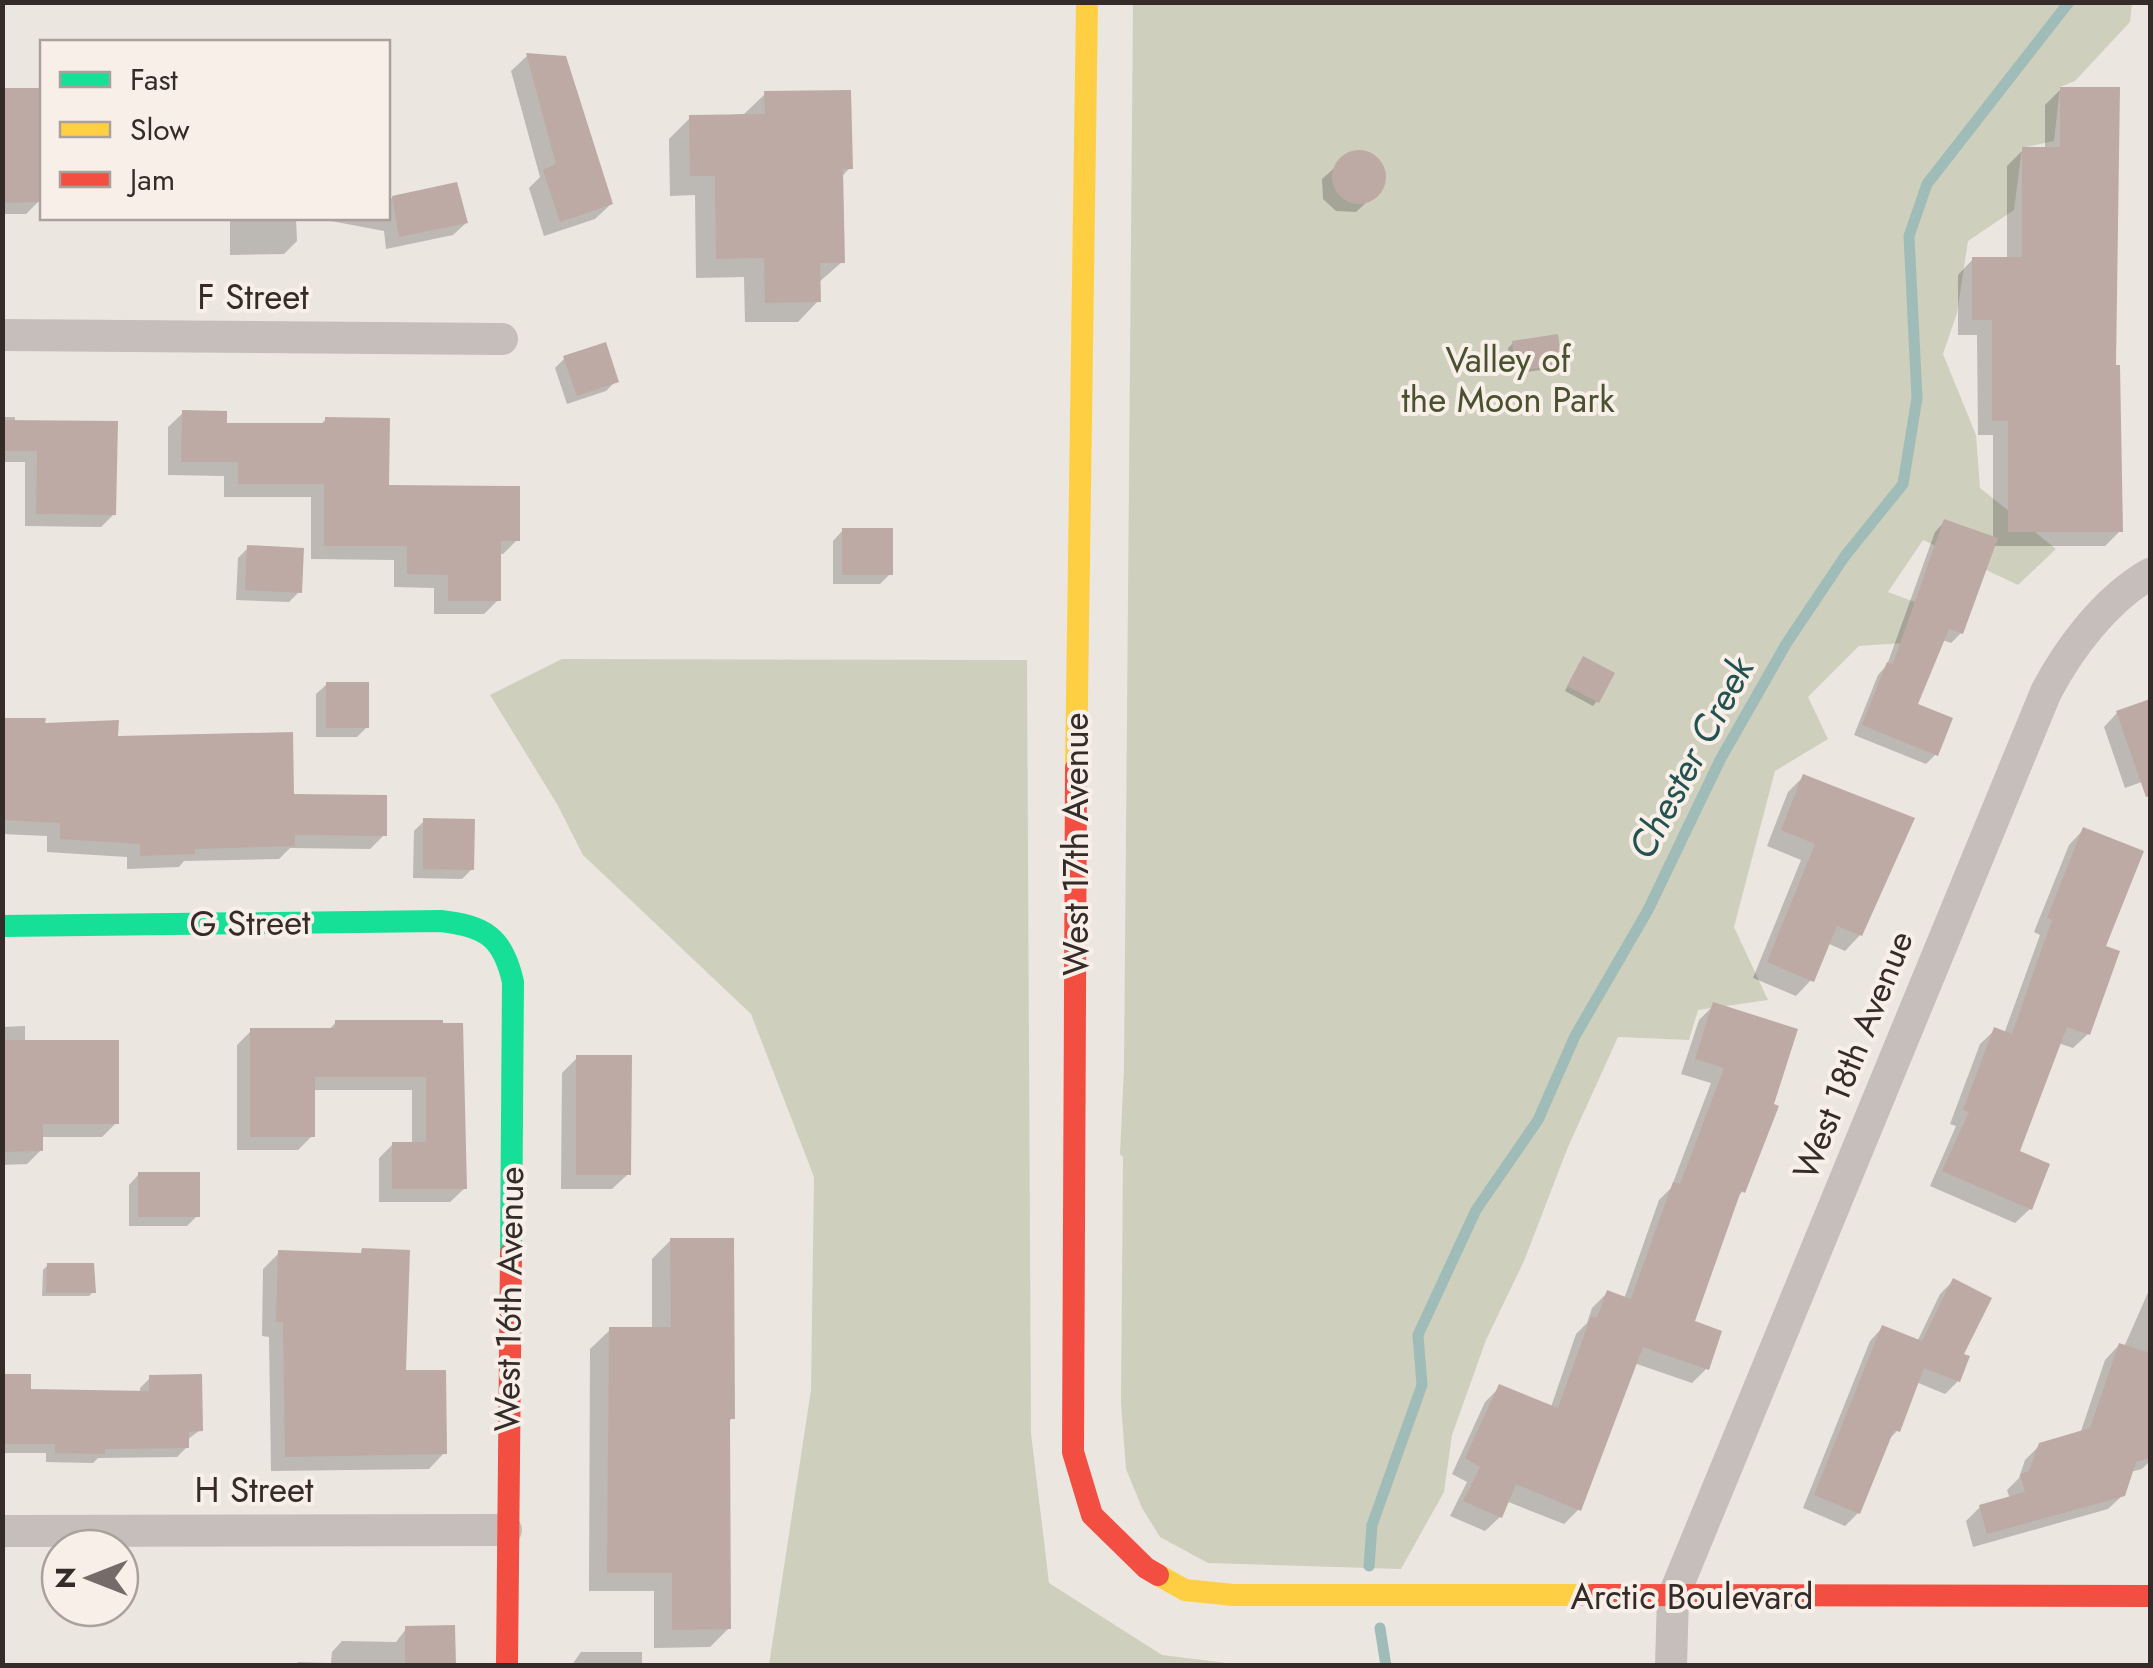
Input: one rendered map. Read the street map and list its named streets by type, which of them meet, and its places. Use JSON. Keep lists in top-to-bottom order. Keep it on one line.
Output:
{"streets":{"main road":["West 17th Avenue","G Street","West 16th Avenue","Arctic Boulevard"],"street":["F Street","West 18th Avenue","H Street"]},"crossings":[["West 17th Avenue","Arctic Boulevard"],["G Street","West 16th Avenue"],["West 18th Avenue","Arctic Boulevard"],["West 16th Avenue","H Street"]],"water":["Chester Creek"],"parks":["Valley of the Moon Park"],"legend":["Fast","Slow","Jam"],"north":"left"}
